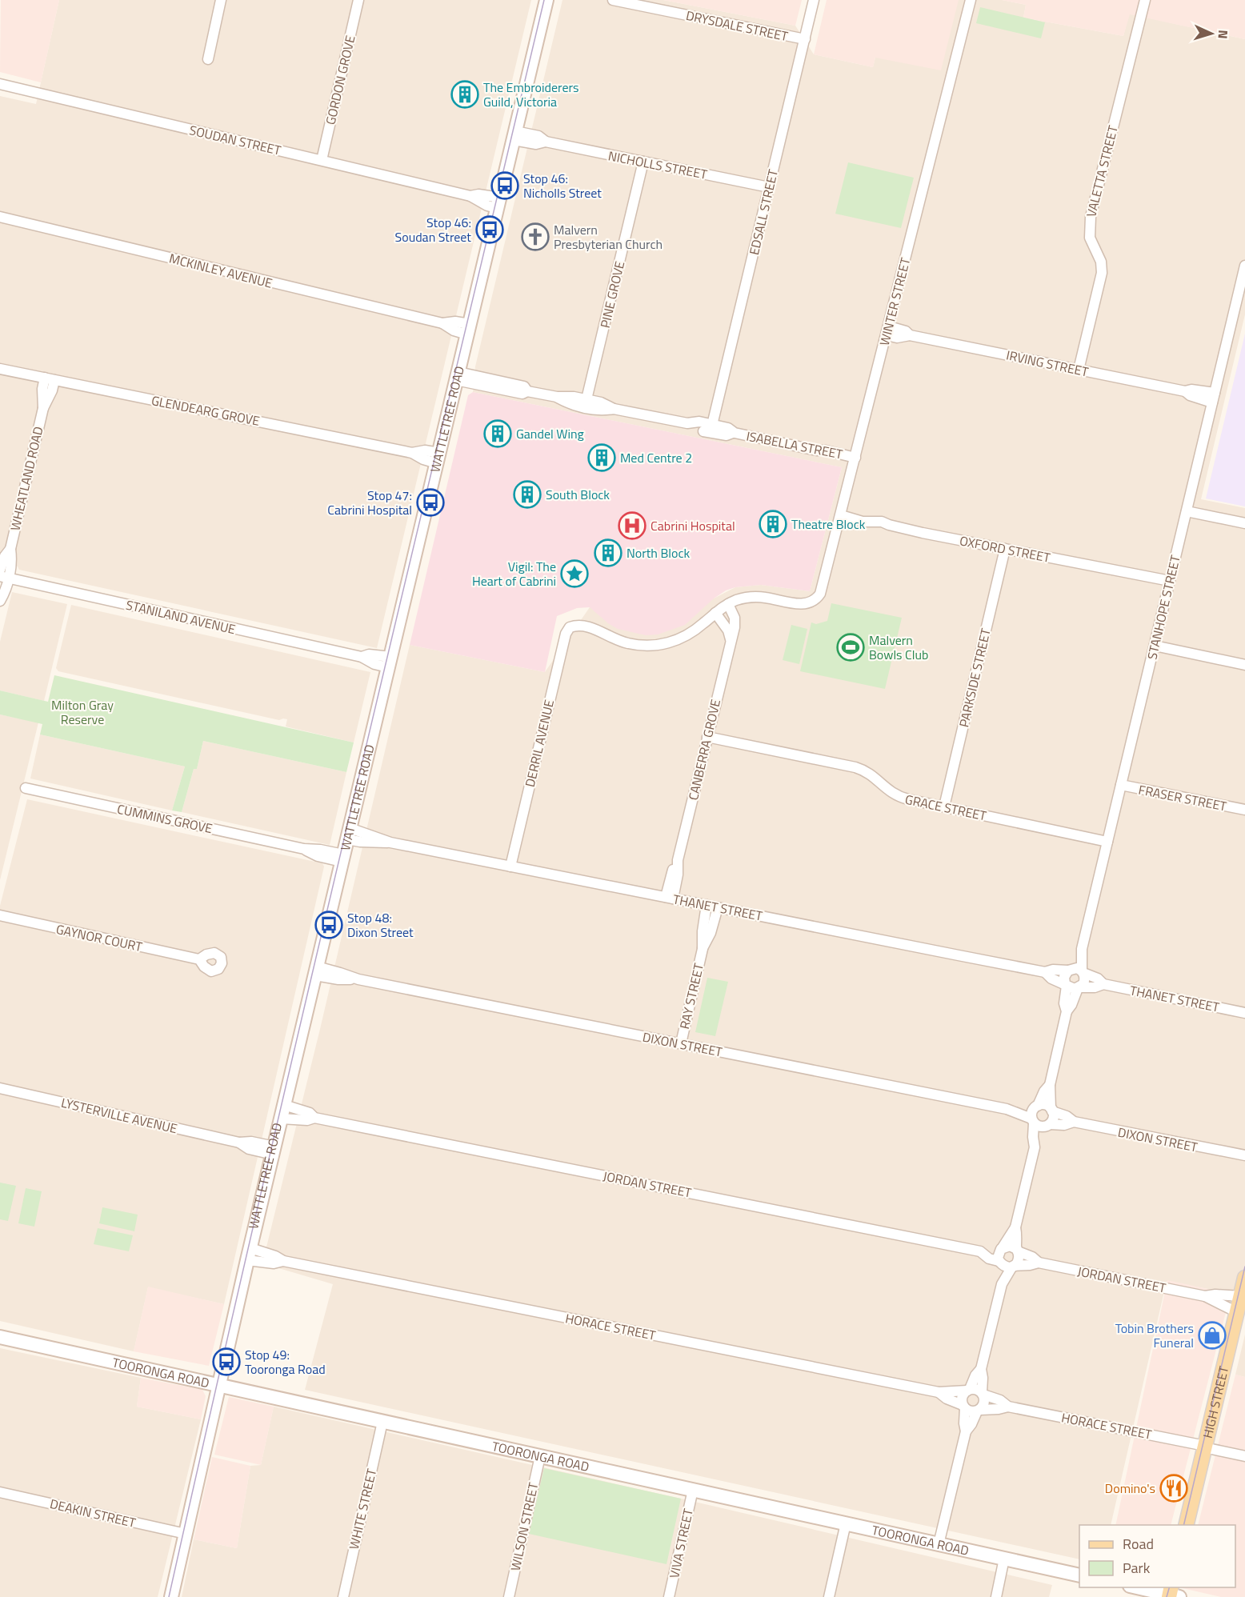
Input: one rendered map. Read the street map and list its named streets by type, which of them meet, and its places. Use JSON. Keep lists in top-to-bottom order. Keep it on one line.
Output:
{"streets":{"main road":["WATTLETREE ROAD","TOORONGA ROAD","HIGH STREET"],"street":["DRYSDALE STREET","GORDON GROVE","SOUDAN STREET","NICHOLLS STREET","VALETTA STREET","EDSALL STREET","MCKINLEY AVENUE","PINE GROVE","WINTER STREET","IRVING STREET","GLENDEARG GROVE","ISABELLA STREET","WHEATLAND ROAD","OXFORD STREET","STANHOPE STREET","STANILAND AVENUE","PARKSIDE STREET","DERRIL AVENUE","CANBERRA GROVE","FRASER STREET","GRACE STREET","CUMMINS GROVE","THANET STREET","GAYNOR COURT","RAY STREET","DIXON STREET","LYSTERVILLE AVENUE","JORDAN STREET","HORACE STREET","WHITE STREET","DEAKIN STREET","WILSON STREET","VIVA STREET"]},"crossings":[["DRYSDALE STREET","EDSALL STREET"],["GORDON GROVE","SOUDAN STREET"],["SOUDAN STREET","WATTLETREE ROAD"],["NICHOLLS STREET","EDSALL STREET"],["NICHOLLS STREET","PINE GROVE"],["NICHOLLS STREET","WATTLETREE ROAD"],["VALETTA STREET","IRVING STREET"],["EDSALL STREET","ISABELLA STREET"],["MCKINLEY AVENUE","WATTLETREE ROAD"],["PINE GROVE","ISABELLA STREET"],["WINTER STREET","IRVING STREET"],["WINTER STREET","ISABELLA STREET"],["WINTER STREET","OXFORD STREET"],["WINTER STREET","CANBERRA GROVE"],["IRVING STREET","STANHOPE STREET"],["GLENDEARG GROVE","WATTLETREE ROAD"],["GLENDEARG GROVE","WHEATLAND ROAD"],["WATTLETREE ROAD","ISABELLA STREET"],["WATTLETREE ROAD","STANILAND AVENUE"],["WATTLETREE ROAD","CUMMINS GROVE"],["WATTLETREE ROAD","THANET STREET"],["WATTLETREE ROAD","DIXON STREET"],["WATTLETREE ROAD","LYSTERVILLE AVENUE"],["WATTLETREE ROAD","JORDAN STREET"],["WATTLETREE ROAD","HORACE STREET"],["WATTLETREE ROAD","TOORONGA ROAD"],["WATTLETREE ROAD","DEAKIN STREET"],["WHEATLAND ROAD","STANILAND AVENUE"],["OXFORD STREET","STANHOPE STREET"],["OXFORD STREET","PARKSIDE STREET"],["STANHOPE STREET","FRASER STREET"],["STANHOPE STREET","GRACE STREET"],["STANHOPE STREET","THANET STREET"],["PARKSIDE STREET","GRACE STREET"],["DERRIL AVENUE","THANET STREET"],["CANBERRA GROVE","GRACE STREET"],["CANBERRA GROVE","THANET STREET"],["THANET STREET","RAY STREET"],["RAY STREET","DIXON STREET"],["JORDAN STREET","HIGH STREET"],["HORACE STREET","HIGH STREET"],["TOORONGA ROAD","WHITE STREET"],["TOORONGA ROAD","WILSON STREET"],["TOORONGA ROAD","VIVA STREET"]],"parks":["Milton Gray Reserve"],"places":{"building":["The Embroiderers Guild, Victoria","Gandel Wing","Med Centre 2","South Block","Theatre Block","North Block"],"bus stop":["Stop 46: Nicholls Street","Stop 46: Soudan Street","Stop 47: Cabrini Hospital","Stop 48: Dixon Street","Stop 49: Tooronga Road"],"church":["Malvern Presbyterian Church"],"hospital":["Cabrini Hospital"],"place":["Vigil: The Heart of Cabrini"],"sports":["Malvern Bowls Club"],"shop":["Tobin Brothers Funeral"],"restaurant":["Domino's"]},"legend":["Road","Park"],"north":"right"}
